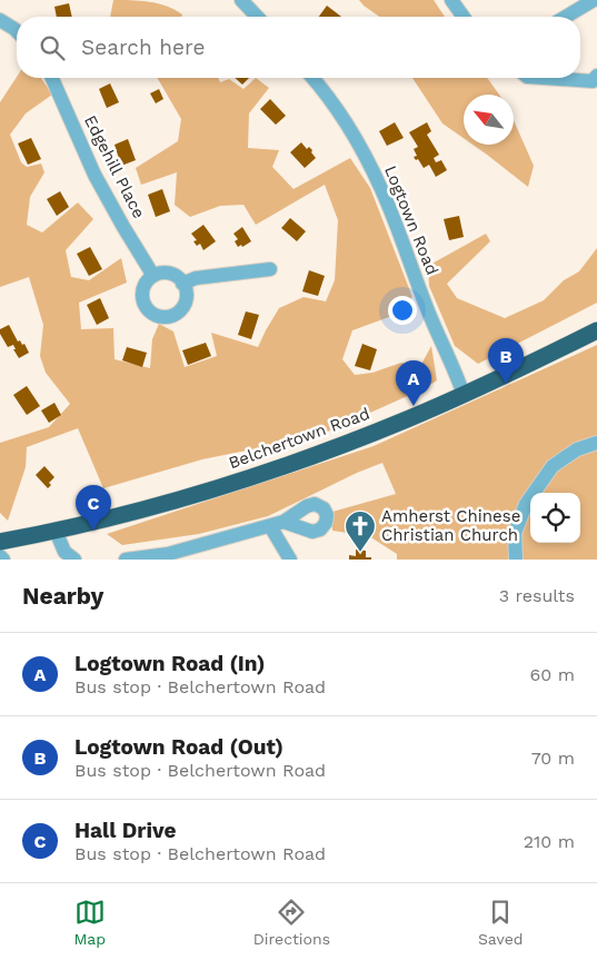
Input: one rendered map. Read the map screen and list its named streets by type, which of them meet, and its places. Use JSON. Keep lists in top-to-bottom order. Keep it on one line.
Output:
{"streets":{"highway":["Belchertown Road"],"street":["Edgehill Place","Logtown Road"]},"crossings":[["Logtown Road","Belchertown Road"]],"places":{"church":["Amherst Chinese Christian Church"]},"north":"top left","page":{"search":"Search here","pins":["B","A","C"],"heading":["Nearby","3 results"],"list":[{"mark":"A","name":"Logtown Road (In)","note":"Bus stop · Belchertown Road","value":"60 m"},{"mark":"B","name":"Logtown Road (Out)","note":"Bus stop · Belchertown Road","value":"70 m"},{"mark":"C","name":"Hall Drive","note":"Bus stop · Belchertown Road","value":"210 m"}],"nav":["Map","Directions","Saved"]}}
